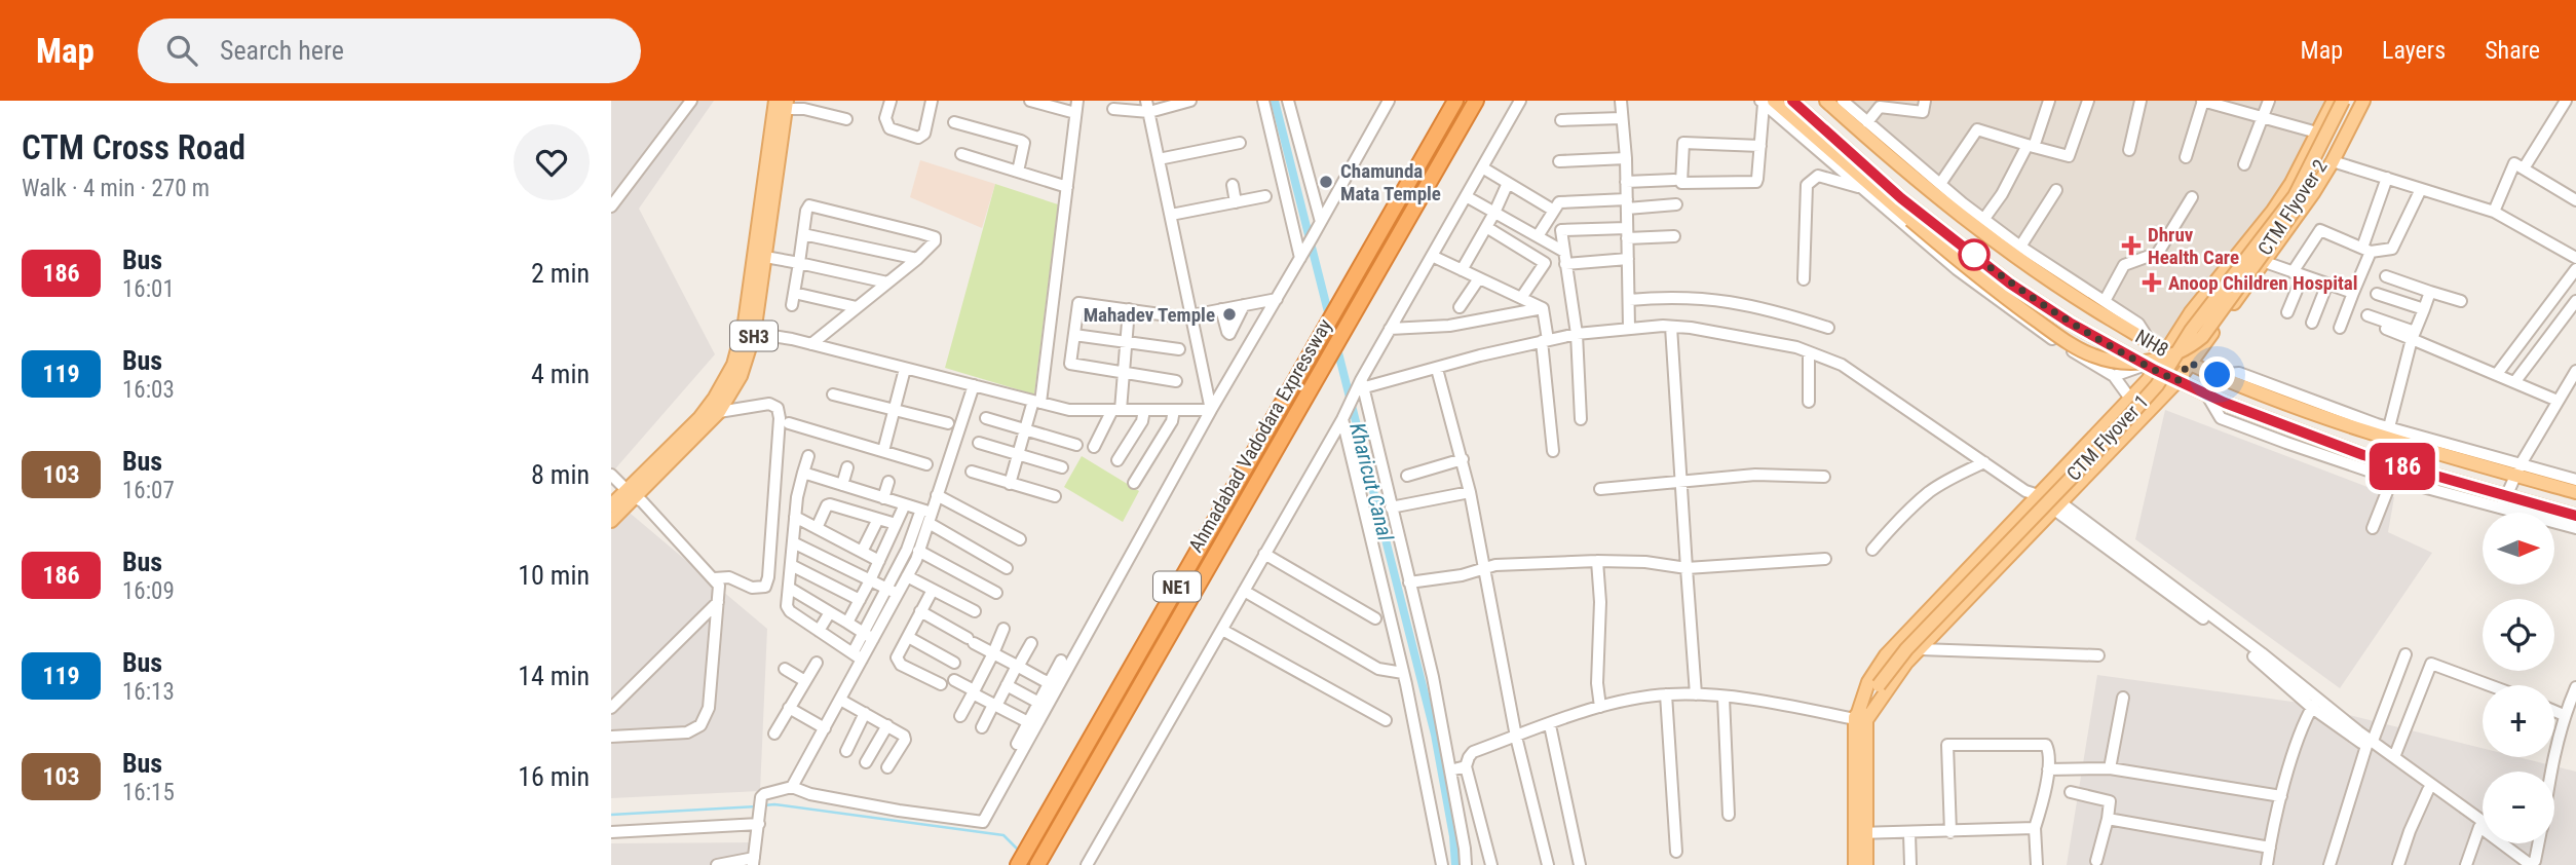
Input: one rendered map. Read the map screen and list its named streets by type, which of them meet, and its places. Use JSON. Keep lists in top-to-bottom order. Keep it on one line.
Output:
{"streets":{"highway":["Ahmadabad Vadodara Expressway","NE1"],"main road":["CTM Flyover 2","SH3","NH8","CTM Flyover 1"]},"water":["Kharicut Canal"],"places":{"other":["Chamunda Mata Temple","Mahadev Temple"],"health":["Dhruv Health Care","Anoop Children Hospital"]},"lines":["bus line 186"],"north":"right","page":{"header":"Map","search":"Search here","nav":["Map","Layers","Share"],"heading":["CTM Cross Road","Walk · 4 min · 270 m"],"on_map":"186","list":[{"mark":"186","name":"Bus","note":"16:01","value":"2 min"},{"mark":"119","name":"Bus","note":"16:03","value":"4 min"},{"mark":"103","name":"Bus","note":"16:07","value":"8 min"},{"mark":"186","name":"Bus","note":"16:09","value":"10 min"},{"mark":"119","name":"Bus","note":"16:13","value":"14 min"},{"mark":"103","name":"Bus","note":"16:15","value":"16 min"}],"map_buttons":["+","−"]}}
